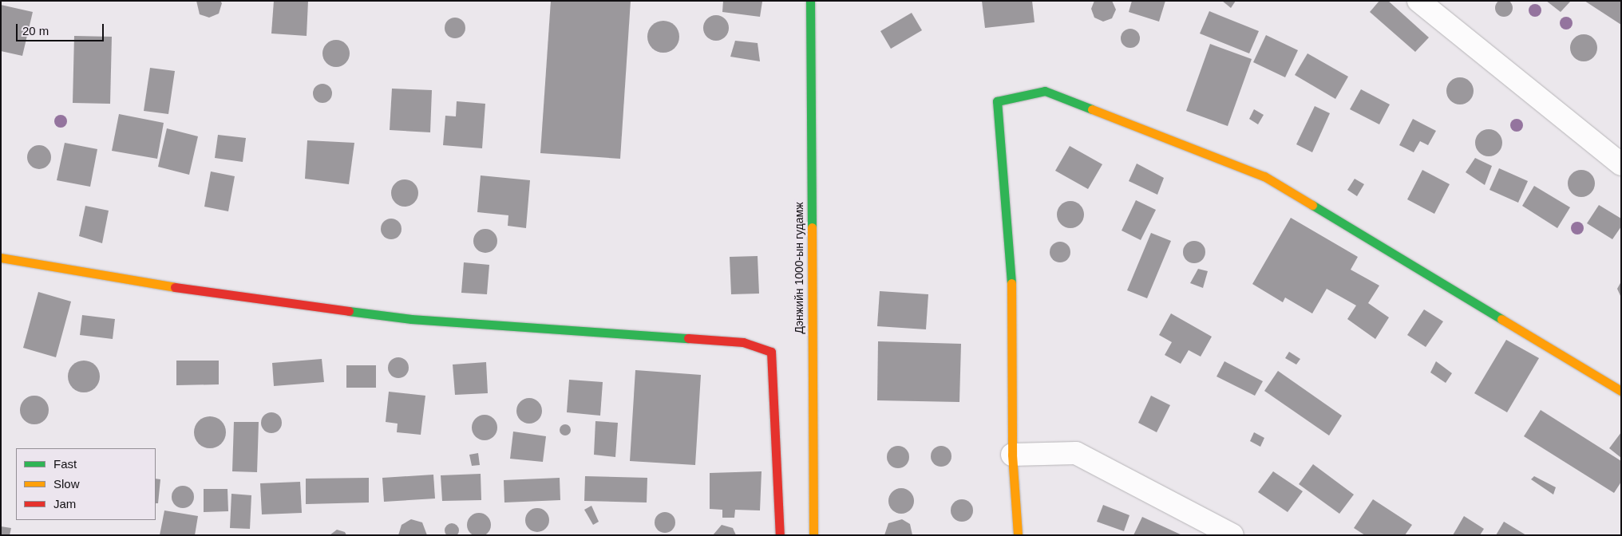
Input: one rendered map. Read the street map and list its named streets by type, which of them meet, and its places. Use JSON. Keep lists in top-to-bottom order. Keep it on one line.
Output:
{"streets":{"street":["Дэнжийн 1000-ын гудамж"]},"legend":["Fast","Slow","Jam"],"scale_bar":"20 m"}
